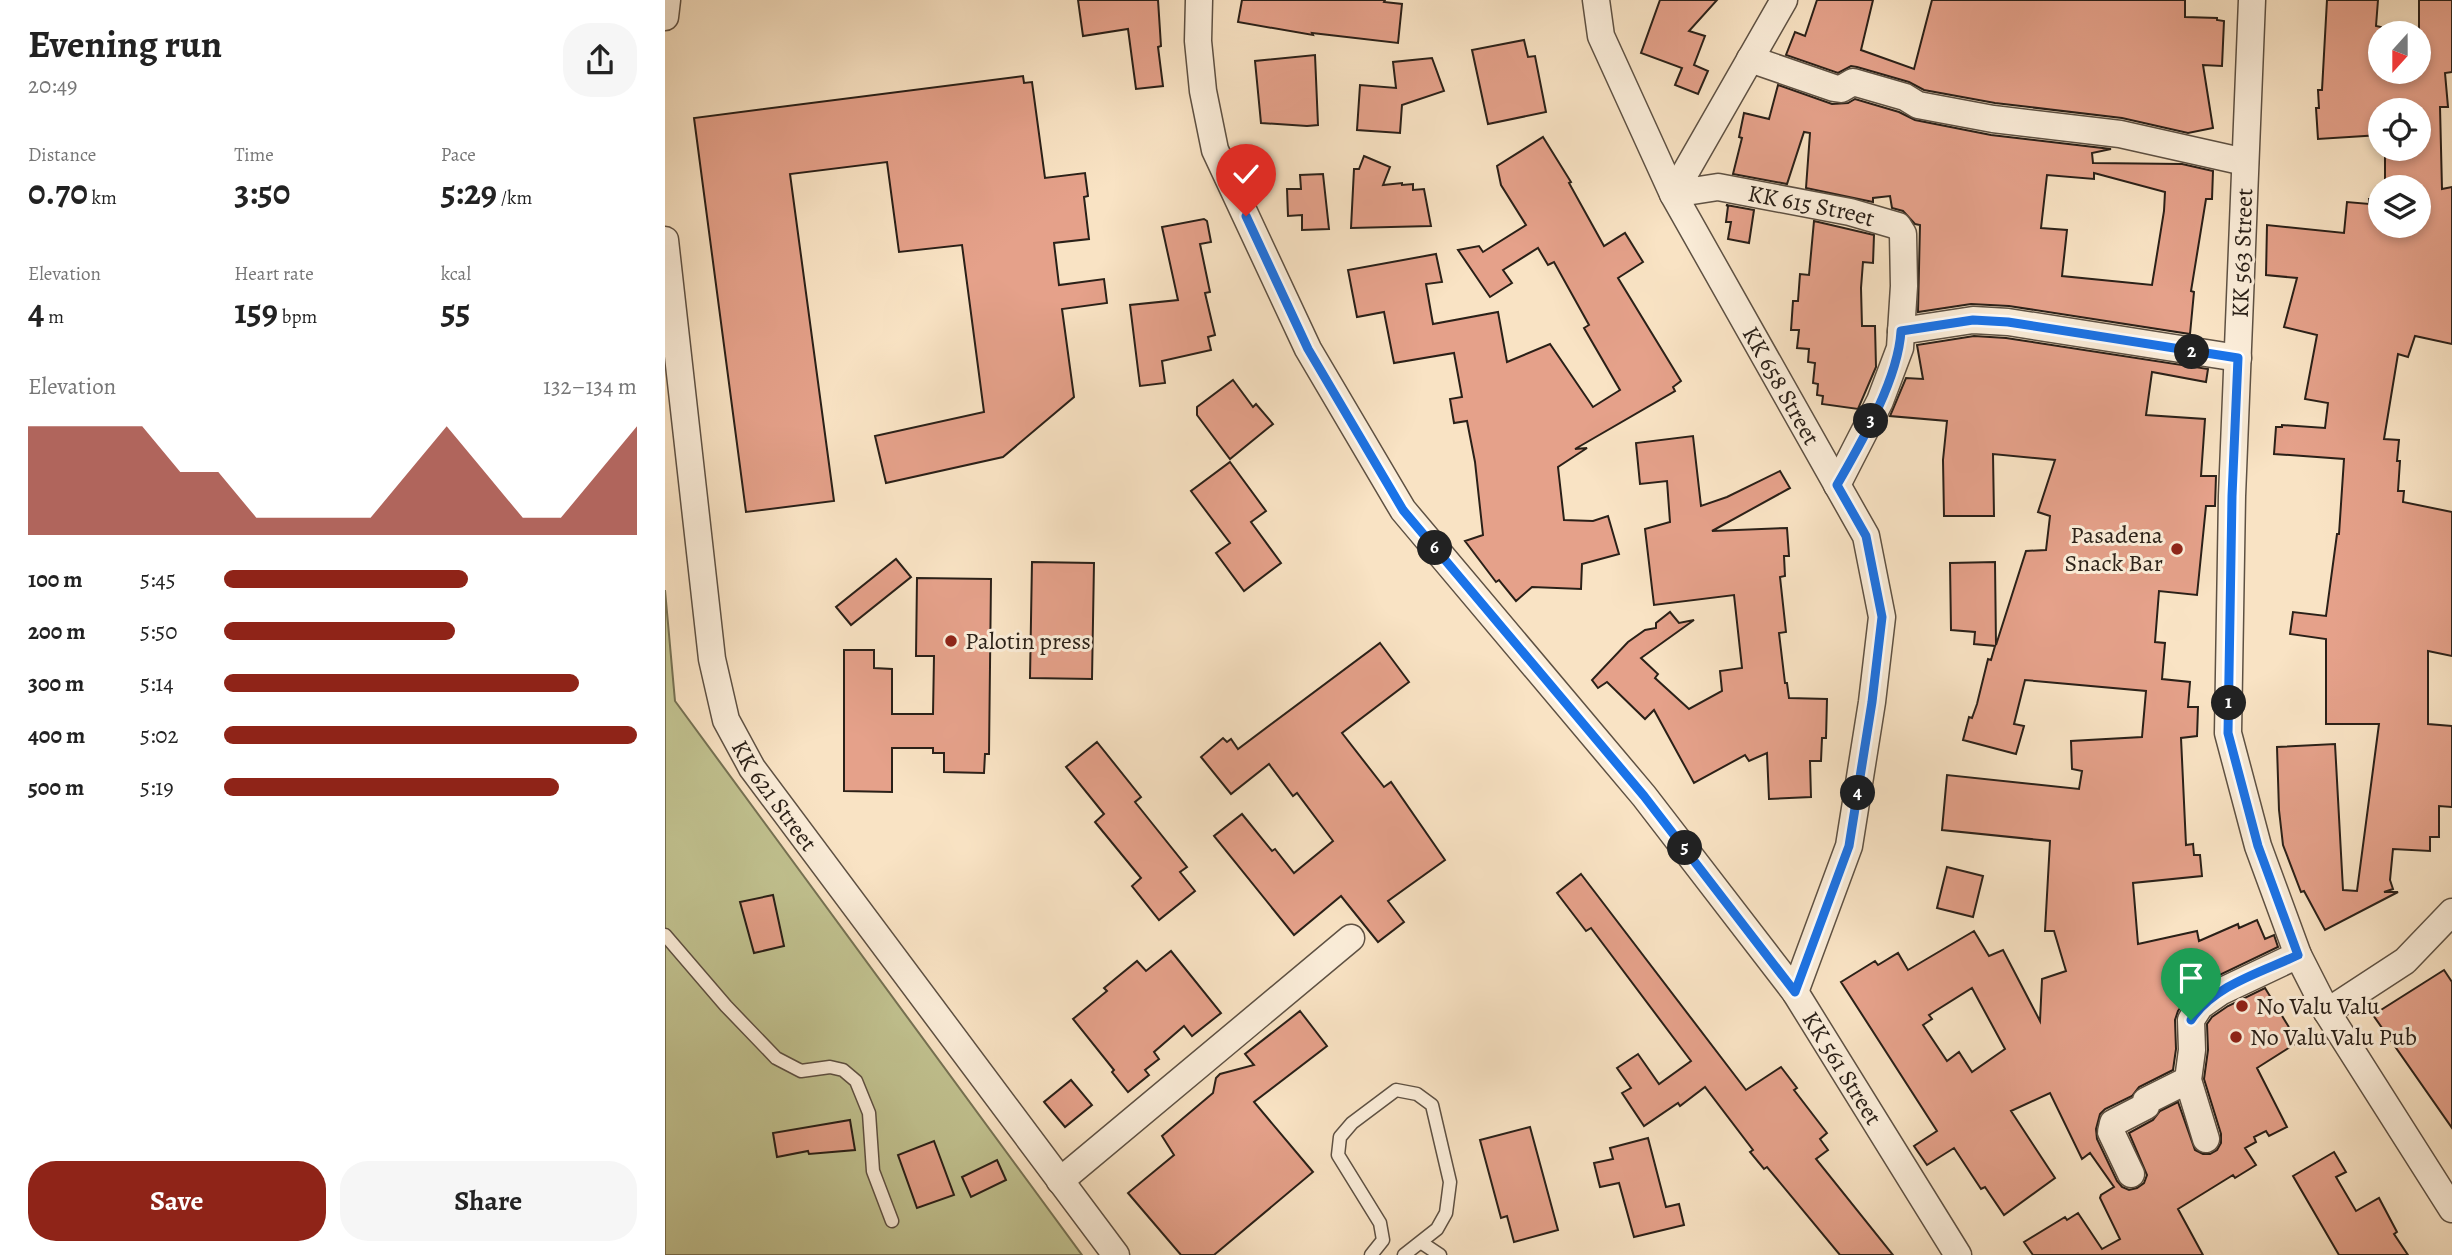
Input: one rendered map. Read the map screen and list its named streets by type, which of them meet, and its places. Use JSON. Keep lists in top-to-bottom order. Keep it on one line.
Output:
{"streets":{"street":["KK 615 Street","KK 563 Street","KK 658 Street","KK 621 Street","KK 561 Street"]},"crossings":[["KK 615 Street","KK 658 Street"],["KK 658 Street","KK 561 Street"]],"places":["Pasadena Snack Bar","Palotin press","No Valu Valu","No Valu Valu Pub"],"north":"bottom","page":{"heading":["Evening run","20:49"],"stats":[["Distance","0.70 km"],["Time","3:50"],["Pace","5:29 /km"],["Elevation","4 m"],["Heart rate","159 bpm"],["kcal","55"]],"pins":["2","3","6","1","4","5"],"chart":["Elevation","132–134 m"],"list":[{"name":"100 m","note":"5:45"},{"name":"200 m","note":"5:50"},{"name":"300 m","note":"5:14"},{"name":"400 m","note":"5:02"},{"name":"500 m","note":"5:19"}],"buttons":["Save","Share"]}}
